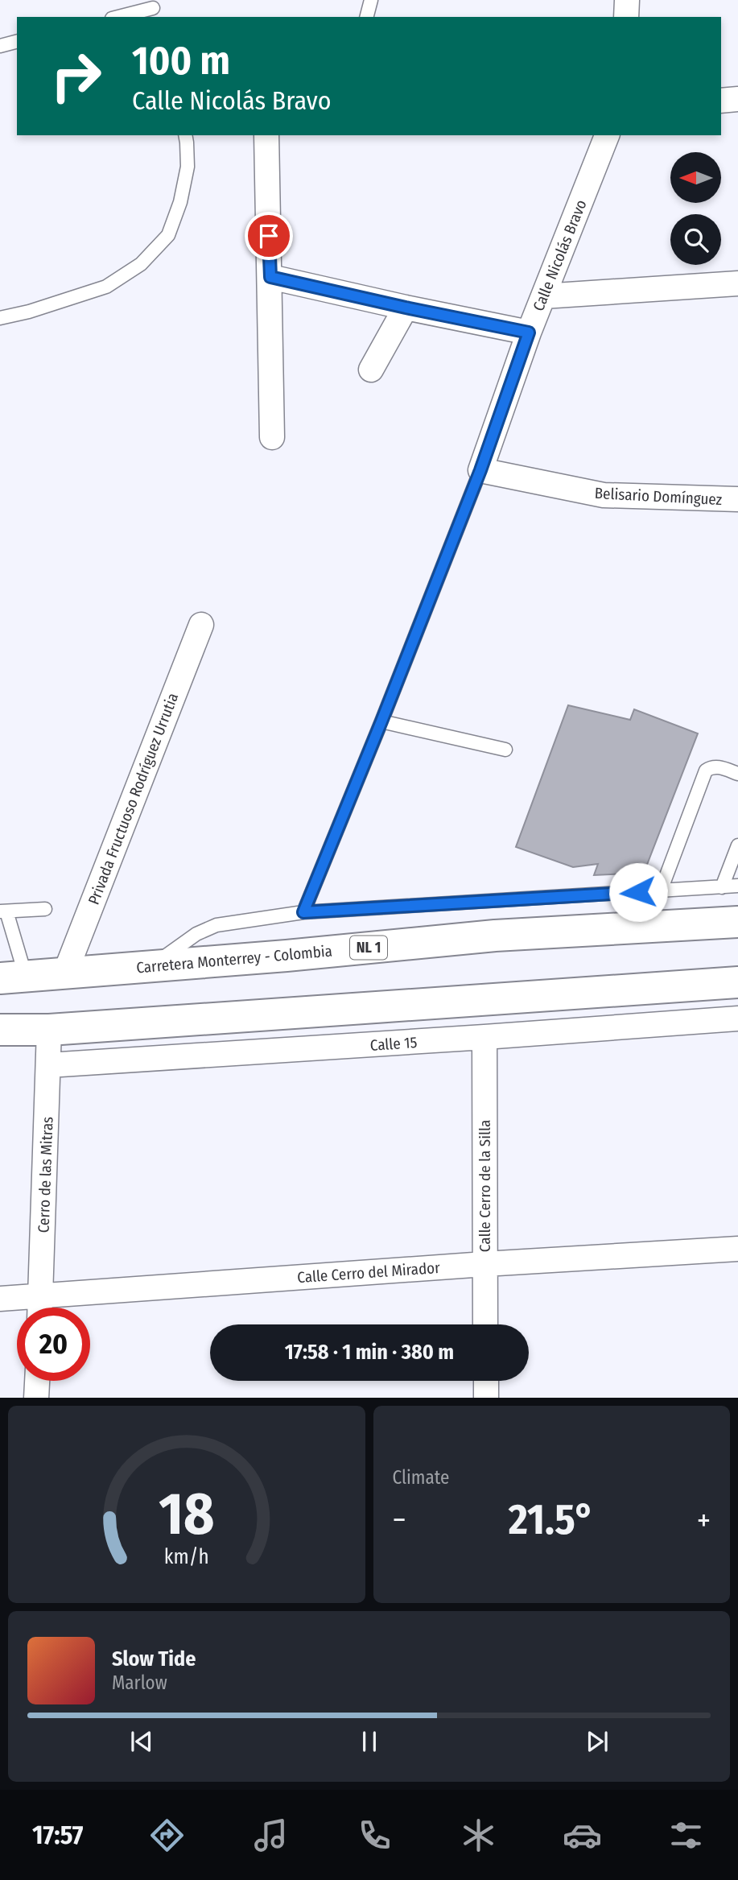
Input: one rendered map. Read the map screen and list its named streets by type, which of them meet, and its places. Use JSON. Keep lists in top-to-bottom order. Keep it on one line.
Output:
{"streets":{"main road":["NL 1","Carretera Monterrey - Colombia"],"street":["Calle Nicolás Bravo","Belisario Domínguez","Privada Fructuoso Rodríguez Urrutia","Calle 15","Cerro de las Mitras","Calle Cerro de la Silla","Calle Cerro del Mirador"]},"crossings":[["Calle Nicolás Bravo","Belisario Domínguez"],["Privada Fructuoso Rodríguez Urrutia","Carretera Monterrey - Colombia"],["Calle 15","Cerro de las Mitras"],["Calle 15","Calle Cerro de la Silla"],["Cerro de las Mitras","Calle Cerro del Mirador"],["Calle Cerro de la Silla","Calle Cerro del Mirador"]],"north":"left","page":{"turn":["100 m","Calle Nicolás Bravo"],"limit":"20","trip":"17:58 · 1 min · 380 m","tile":"Climate","heat":["−","21.5°","+"],"song":["Slow Tide","Marlow"],"tabs":"17:57","gauge":["18","km/h"]}}
